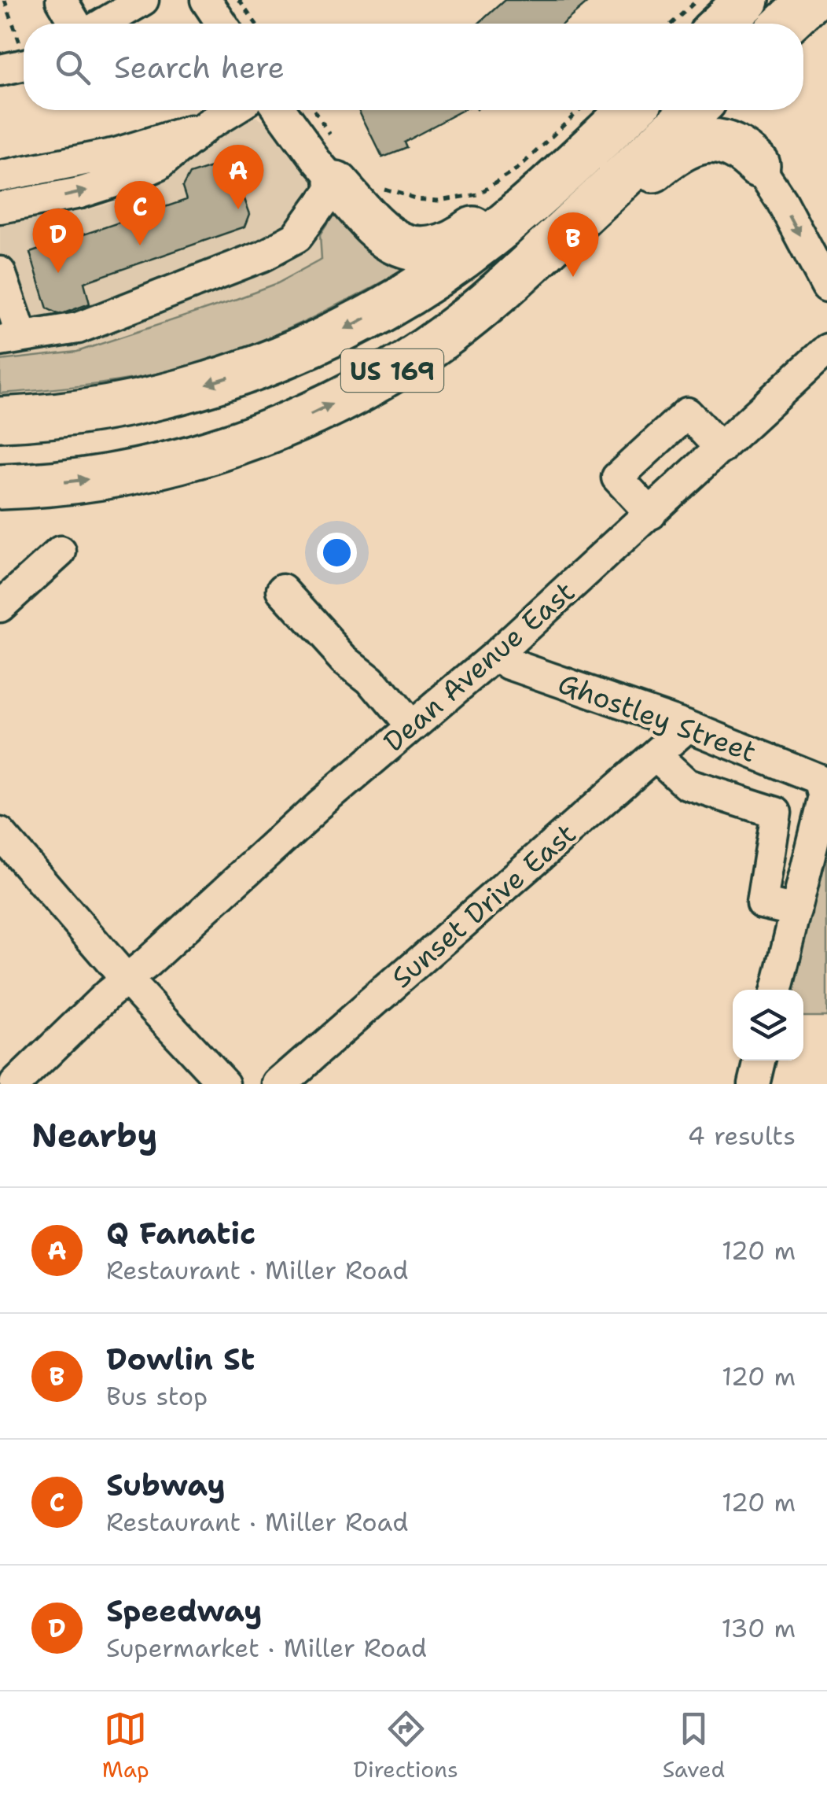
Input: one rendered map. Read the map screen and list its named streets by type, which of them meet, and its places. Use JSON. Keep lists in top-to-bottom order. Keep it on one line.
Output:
{"streets":{"highway":["US 169"],"street":["Dean Avenue East","Ghostley Street","Sunset Drive East"]},"crossings":[["Dean Avenue East","Ghostley Street"],["Ghostley Street","Sunset Drive East"]],"page":{"search":"Search here","pins":["A","C","D","B"],"heading":["Nearby","4 results"],"list":[{"mark":"A","name":"Q Fanatic","note":"Restaurant · Miller Road","value":"120 m"},{"mark":"B","name":"Dowlin St","note":"Bus stop","value":"120 m"},{"mark":"C","name":"Subway","note":"Restaurant · Miller Road","value":"120 m"},{"mark":"D","name":"Speedway","note":"Supermarket · Miller Road","value":"130 m"}],"nav":["Map","Directions","Saved"]}}
